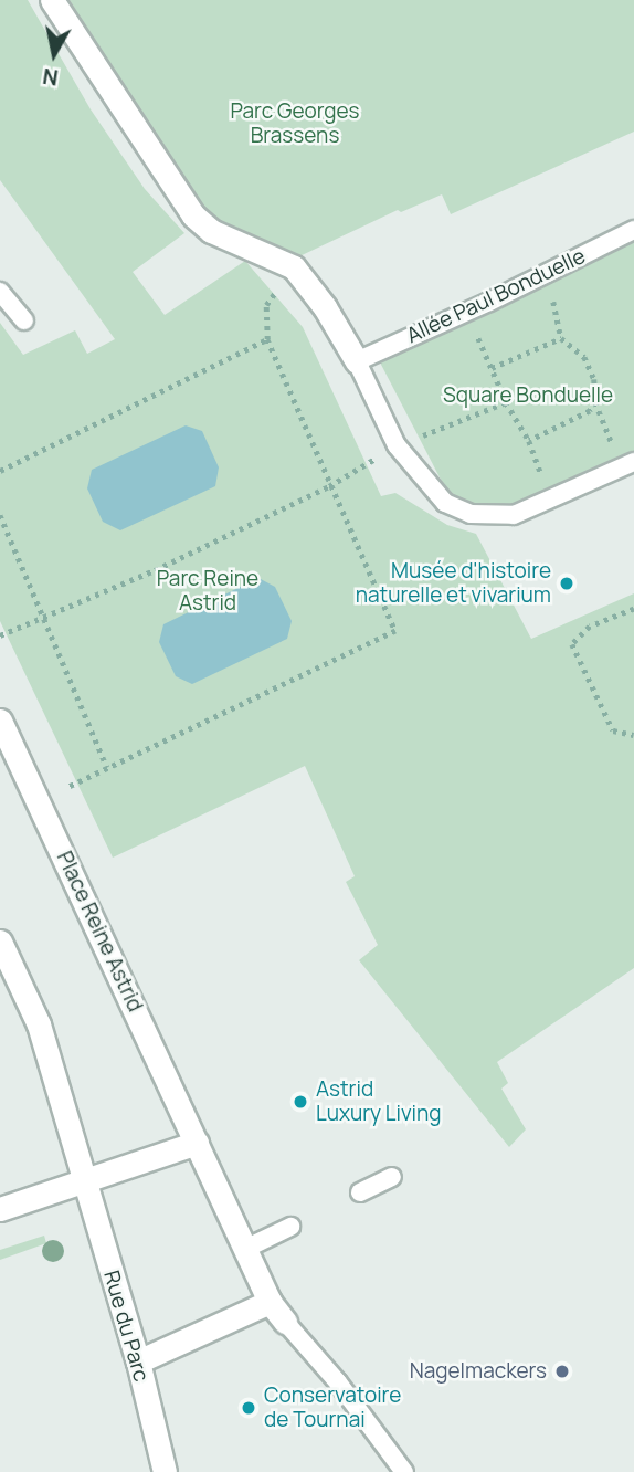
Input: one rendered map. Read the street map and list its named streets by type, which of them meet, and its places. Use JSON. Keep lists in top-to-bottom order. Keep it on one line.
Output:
{"streets":{"street":["Place Reine Astrid","Rue du Parc"],"lane":["Allée Paul Bonduelle"]},"parks":["Parc Georges Brassens","Square Bonduelle","Parc Reine Astrid"],"places":["Musée d'histoire naturelle et vivarium","Astrid Luxury Living","Nagelmackers","Conservatoire de Tournai"],"north":"bottom"}
